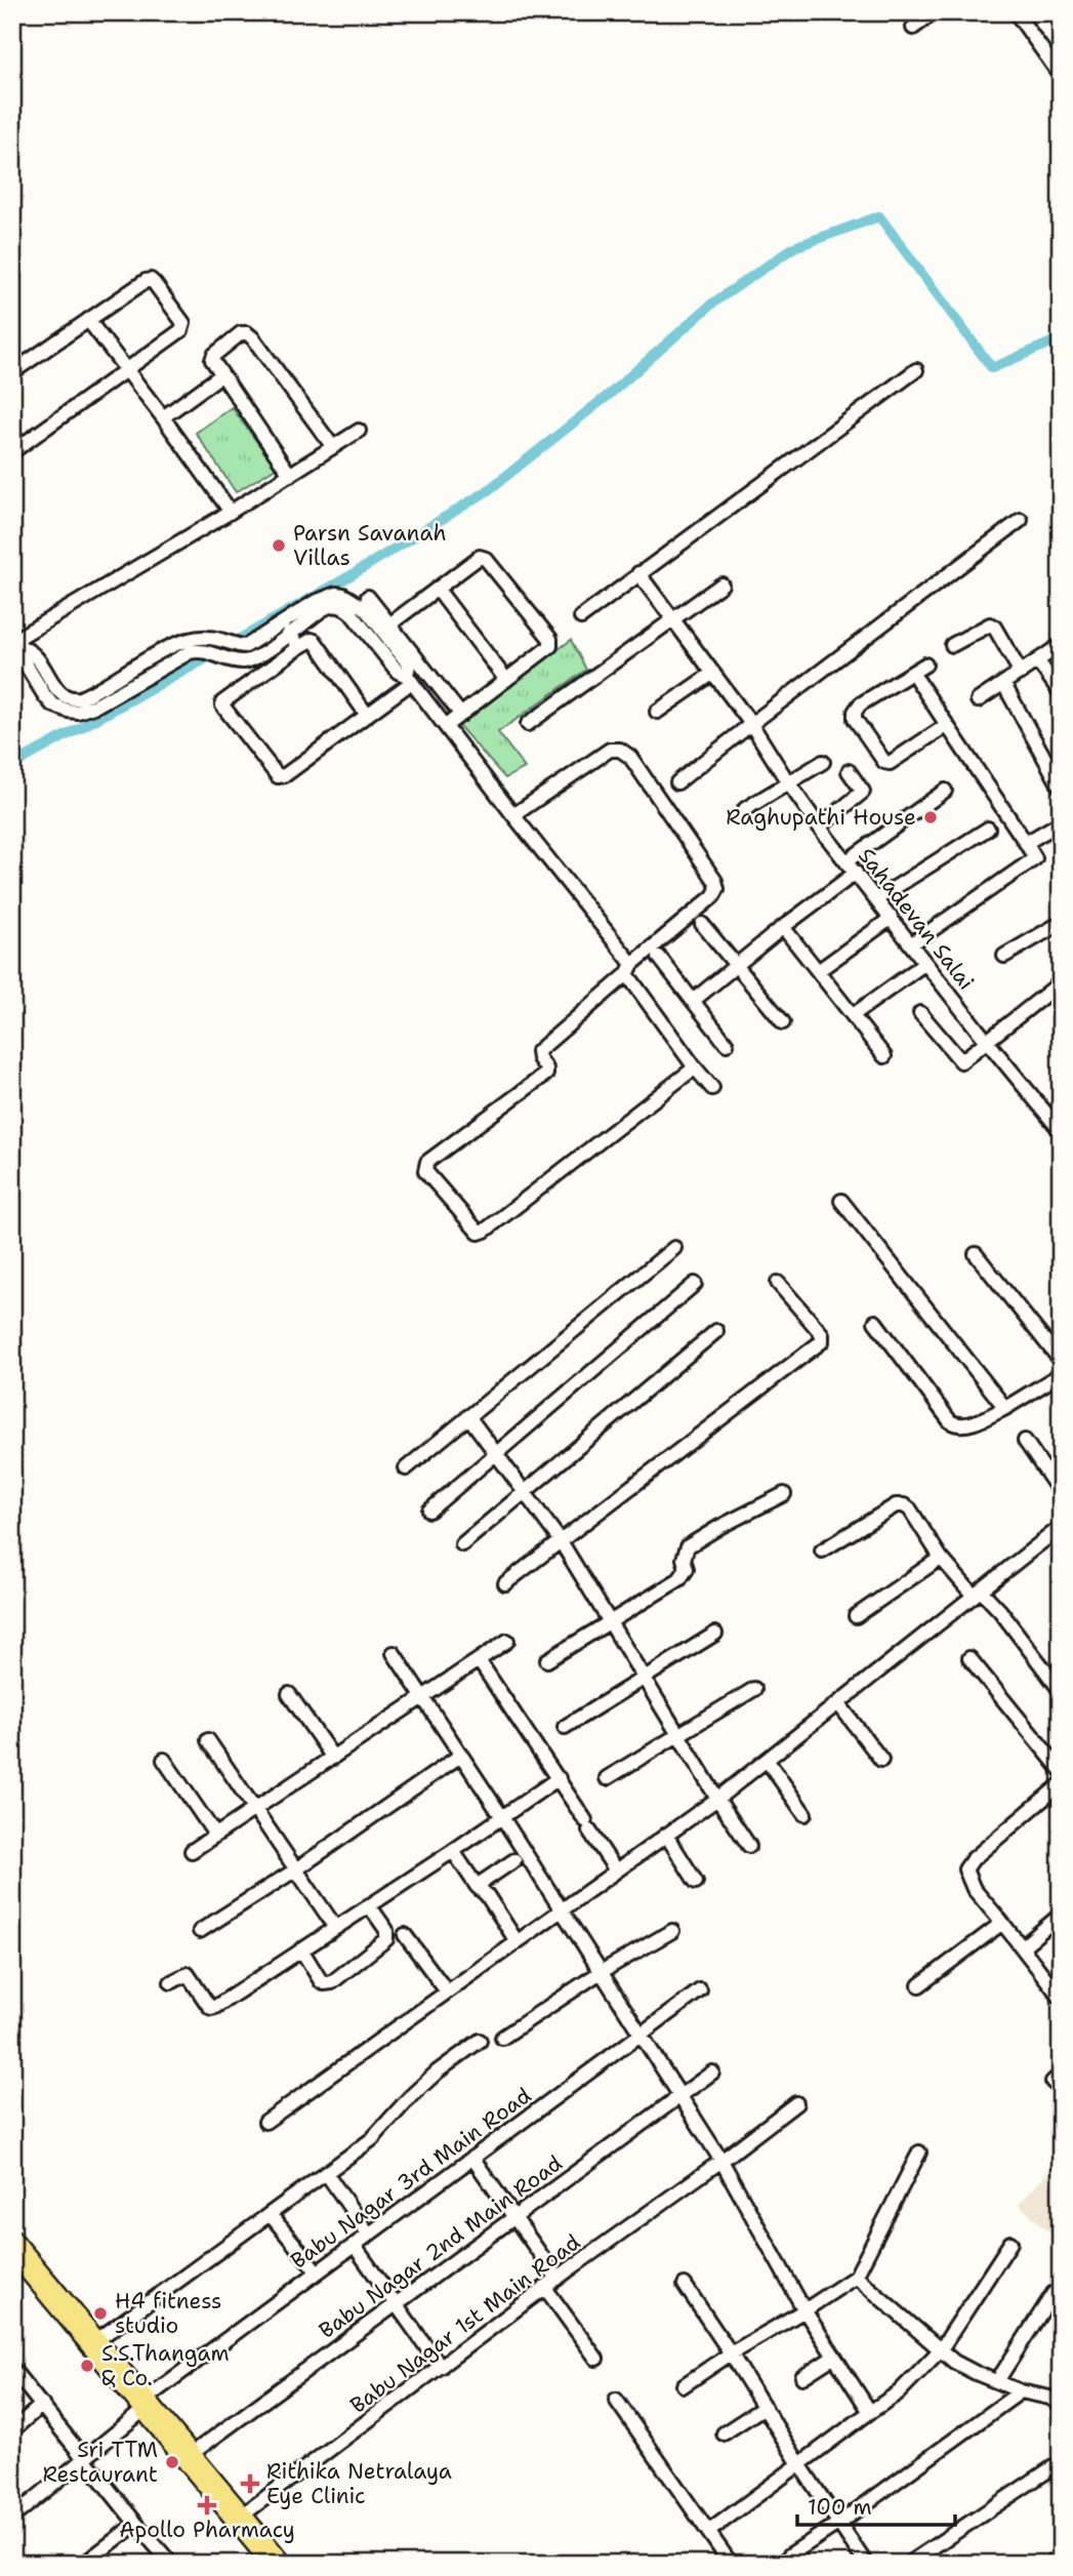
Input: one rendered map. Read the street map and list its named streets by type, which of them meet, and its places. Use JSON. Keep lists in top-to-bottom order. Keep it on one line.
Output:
{"streets":{"street":["Sahadevan Salai","Babu Nagar 3rd Main Road","Babu Nagar 2nd Main Road","Babu Nagar 1st Main Road"]},"places":{"other":["Parsn Savanah Villas","Raghupathi House","H4 fitness studio","S.S.Thangam & Co.","Sri TTM Restaurant"],"health":["Rithika Netralaya Eye Clinic","Apollo Pharmacy"]},"scale_bar":"100 m"}
